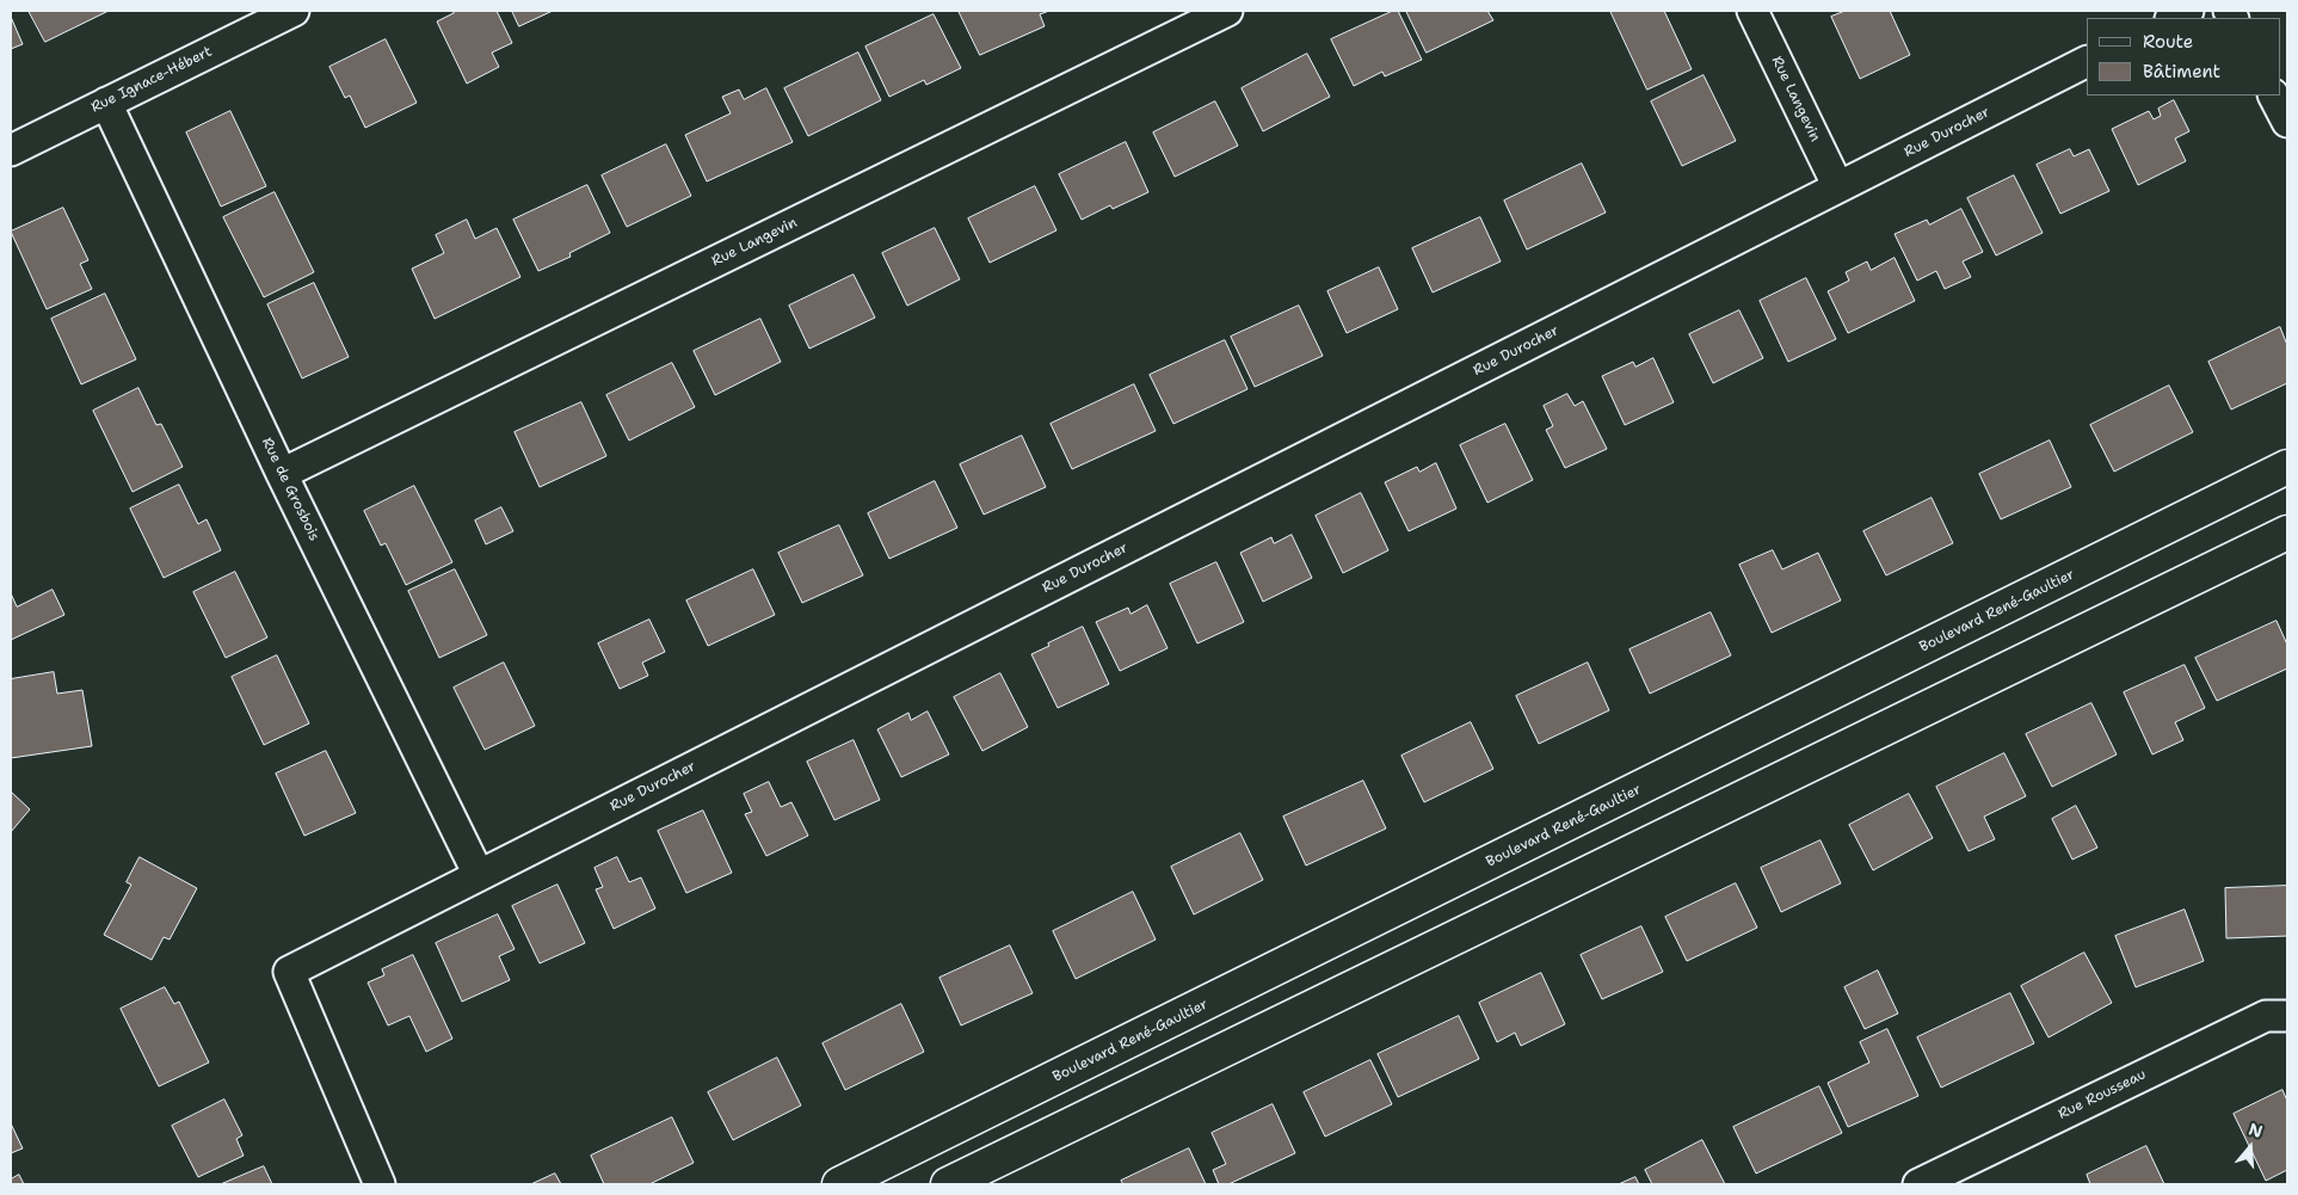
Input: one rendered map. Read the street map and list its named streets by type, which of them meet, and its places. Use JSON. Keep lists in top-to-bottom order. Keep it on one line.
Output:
{"streets":{"street":["Rue Ignace-Hébert","Rue Langevin","Rue Durocher","Rue de Grosbois","Boulevard René-Gaultier","Rue Rousseau"]},"crossings":[["Rue Ignace-Hébert","Rue de Grosbois"],["Rue Langevin","Rue Durocher"],["Rue Langevin","Rue de Grosbois"],["Rue Durocher","Rue de Grosbois"]],"legend":["Route","Bâtiment"],"north":"top"}
